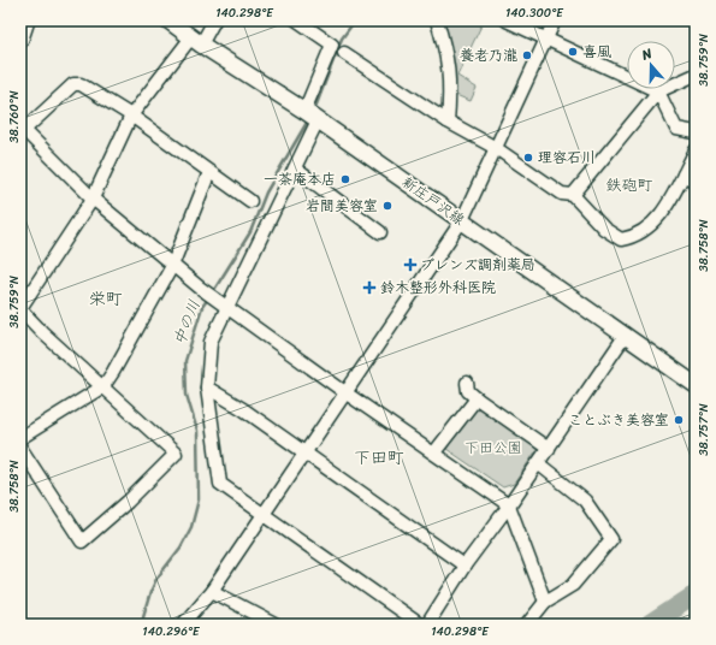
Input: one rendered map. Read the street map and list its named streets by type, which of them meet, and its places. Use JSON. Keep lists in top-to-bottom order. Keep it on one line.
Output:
{"streets":{"main road":["新庄戸沢線"]},"districts":["鉄砲町","栄町","下田町"],"water":["中の川"],"parks":["下田公園"],"places":{"other":["喜風","養老乃瀧","理容石川","一茶庵本店","岩間美容室","ことぶき美容室"],"health":["ブレンズ調剤薬局","鈴木整形外科医院"]},"north":"top","coordinates":["140.298°E","140.300°E","38.759°N","38.760°N","38.758°N","38.757°N","140.296°E"]}
